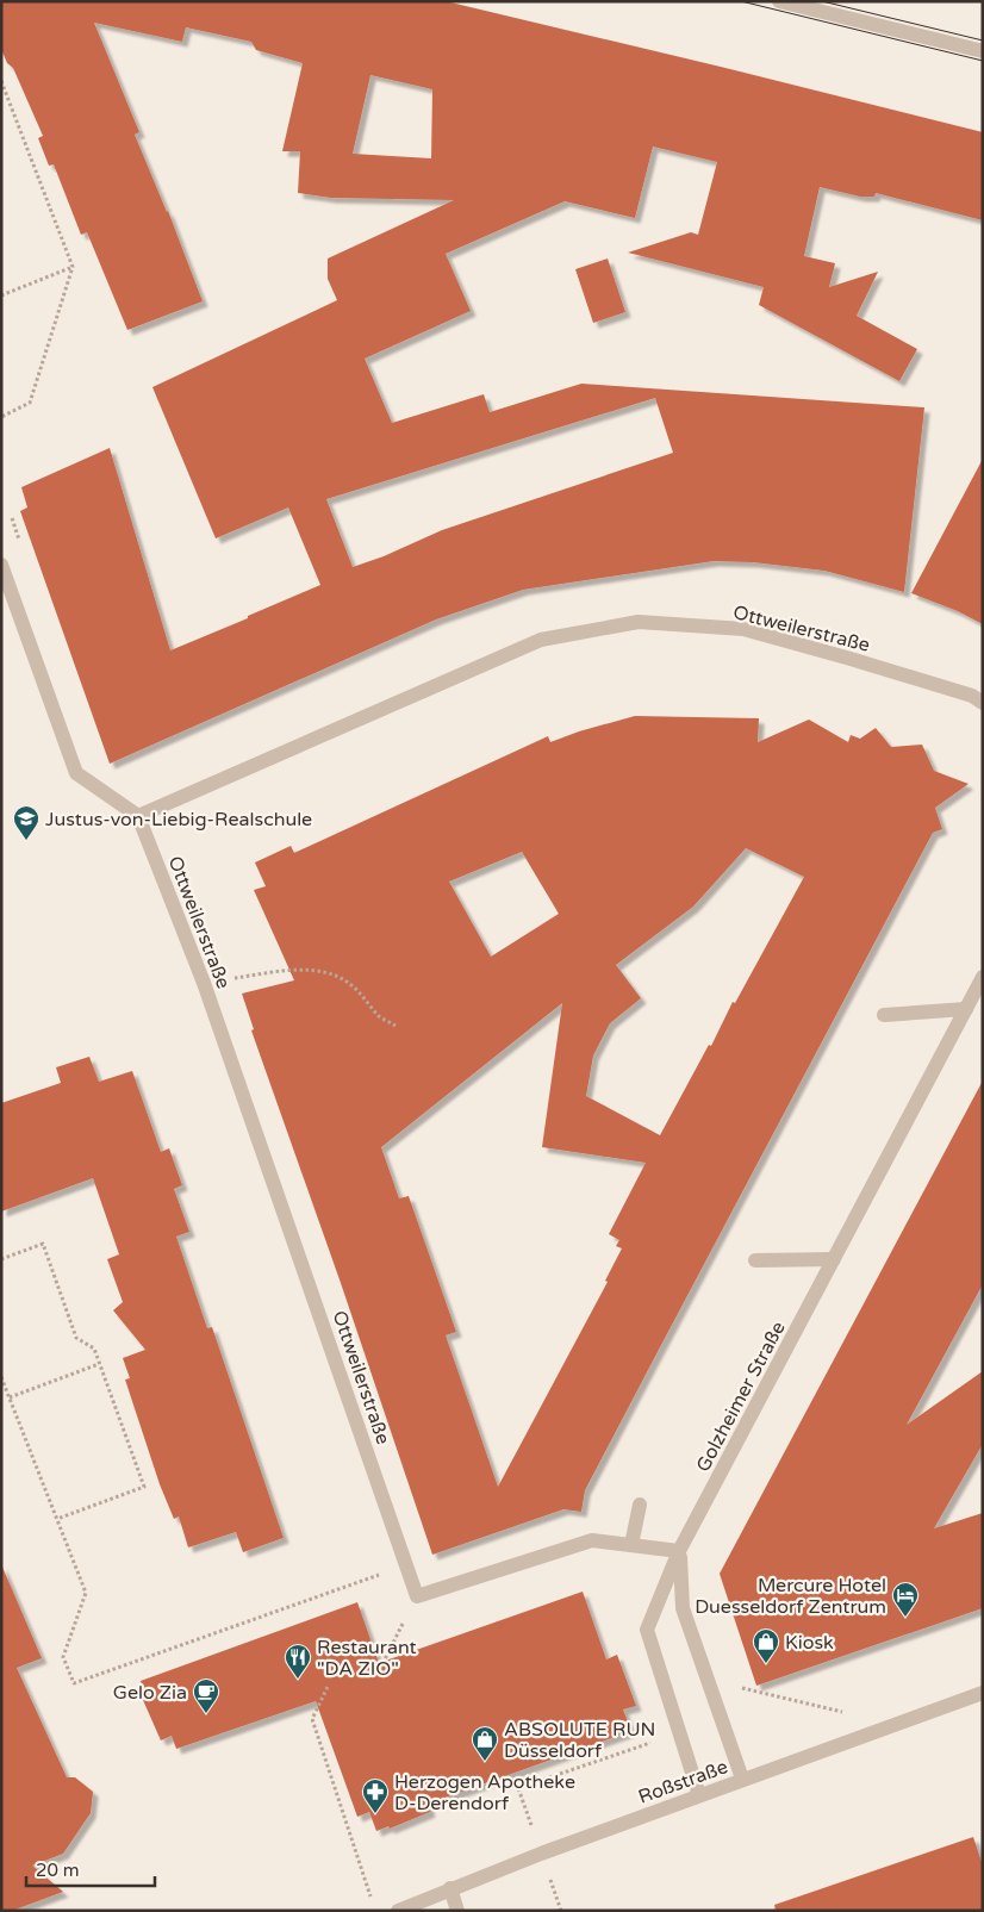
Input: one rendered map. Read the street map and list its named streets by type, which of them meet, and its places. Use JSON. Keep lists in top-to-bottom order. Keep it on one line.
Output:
{"streets":{"street":["Ottweilerstraße","Golzheimer Straße","Roßstraße"]},"crossings":[["Golzheimer Straße","Roßstraße"]],"places":{"school or university":["Justus-von-Liebig-Realschule"],"hotel":["Mercure Hotel Duesseldorf Zentrum"],"shop":["Kiosk","ABSOLUTE RUN Düsseldorf"],"restaurant":["Restaurant \"DA ZIO\""],"cafe":["Gelo Zia"],"pharmacy":["Herzogen Apotheke D-Derendorf"]},"scale_bar":"20 m"}
